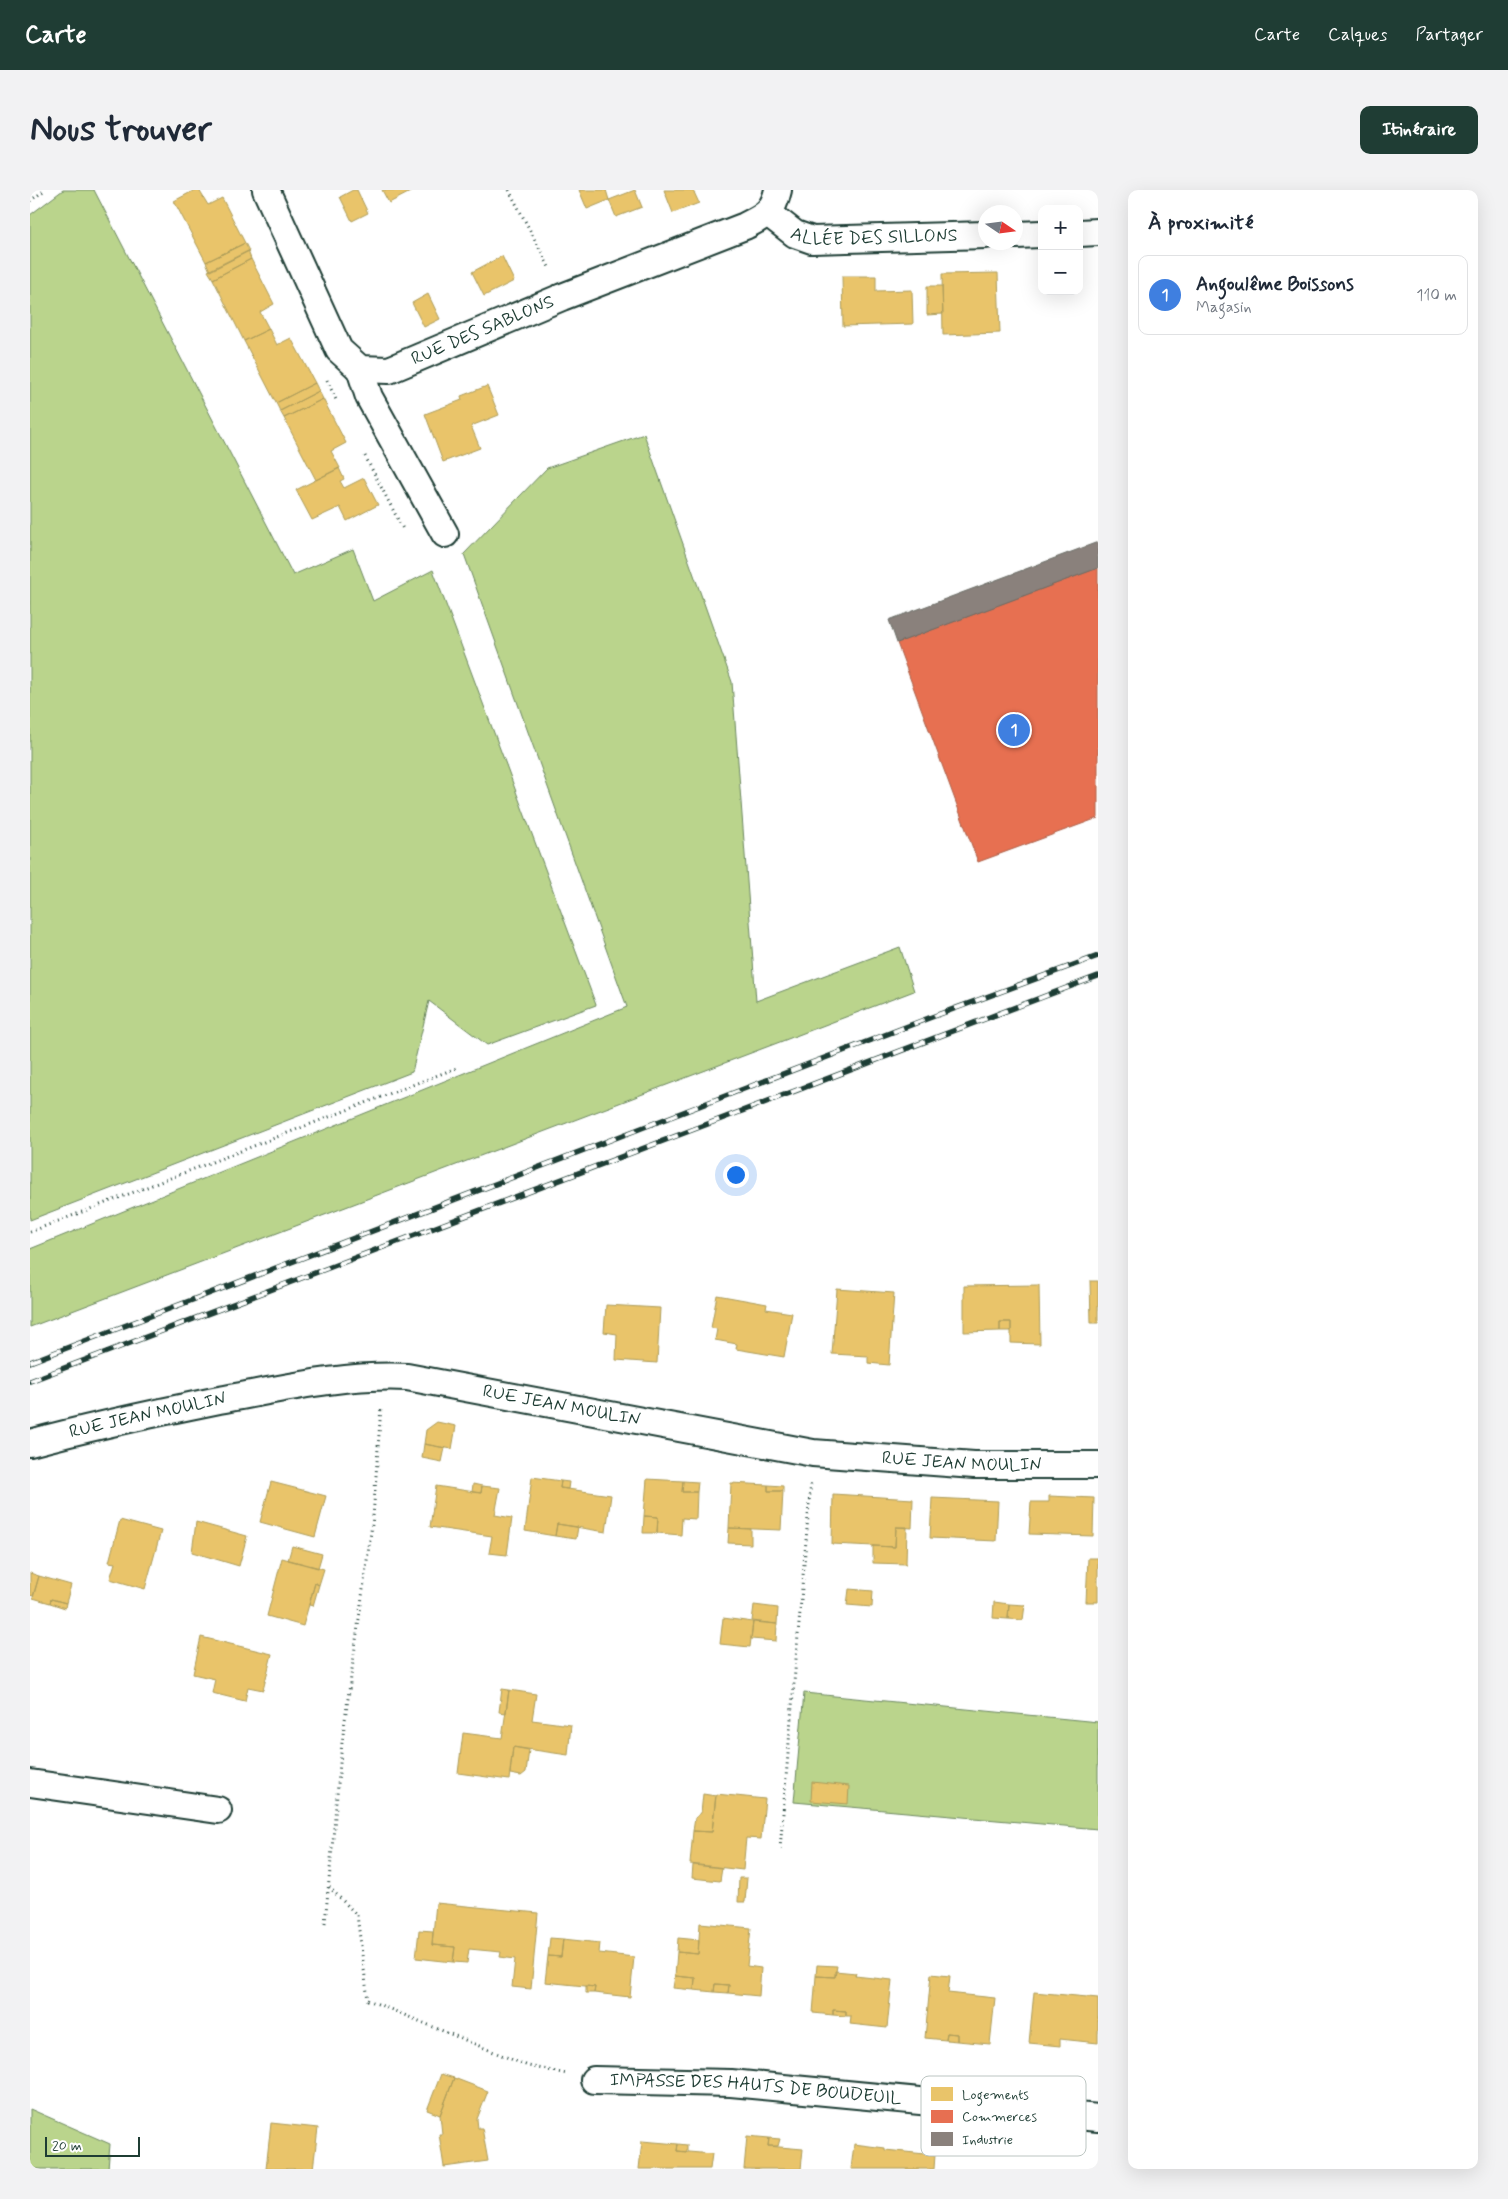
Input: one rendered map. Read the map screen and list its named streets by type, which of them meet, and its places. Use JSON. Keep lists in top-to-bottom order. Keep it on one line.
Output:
{"streets":{"street":["ALLÉE DES SILLONS","RUE DES SABLONS","RUE JEAN MOULIN","IMPASSE DES HAUTS DE BOUDEUIL"]},"crossings":[["ALLÉE DES SILLONS","RUE DES SABLONS"]],"legend":["Logements","Commerces","Industrie"],"scale_bar":"20 m","north":"right","page":{"header":"Carte","nav":["Carte","Calques","Partager"],"buttons":"Itinéraire","title":"Nous trouver","heading":"À proximité","map_buttons":["+","−"],"list":[{"mark":"1","name":"Angoulême Boissons","note":"Magasin","value":"110 m"}],"pins":"1","scale":"20 m"}}
